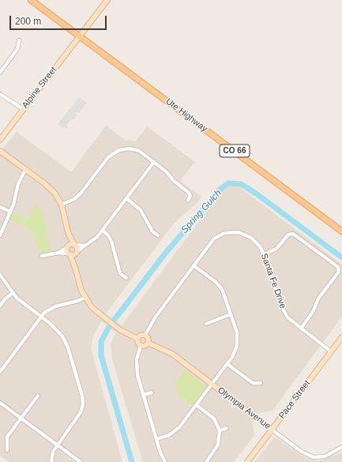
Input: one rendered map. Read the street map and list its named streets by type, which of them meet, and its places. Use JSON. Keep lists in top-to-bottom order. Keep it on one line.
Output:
{"streets":{"main road":["Ute Highway","CO 66"],"street":["Alpine Street","Santa Fe Drive","Pace Street","Olympia Avenue"]},"crossings":[["Alpine Street","Ute Highway"],["Santa Fe Drive","Pace Street"],["Santa Fe Drive","Olympia Avenue"],["Pace Street","Olympia Avenue"]],"water":["Spring Gulch"],"scale_bar":"200 m"}
